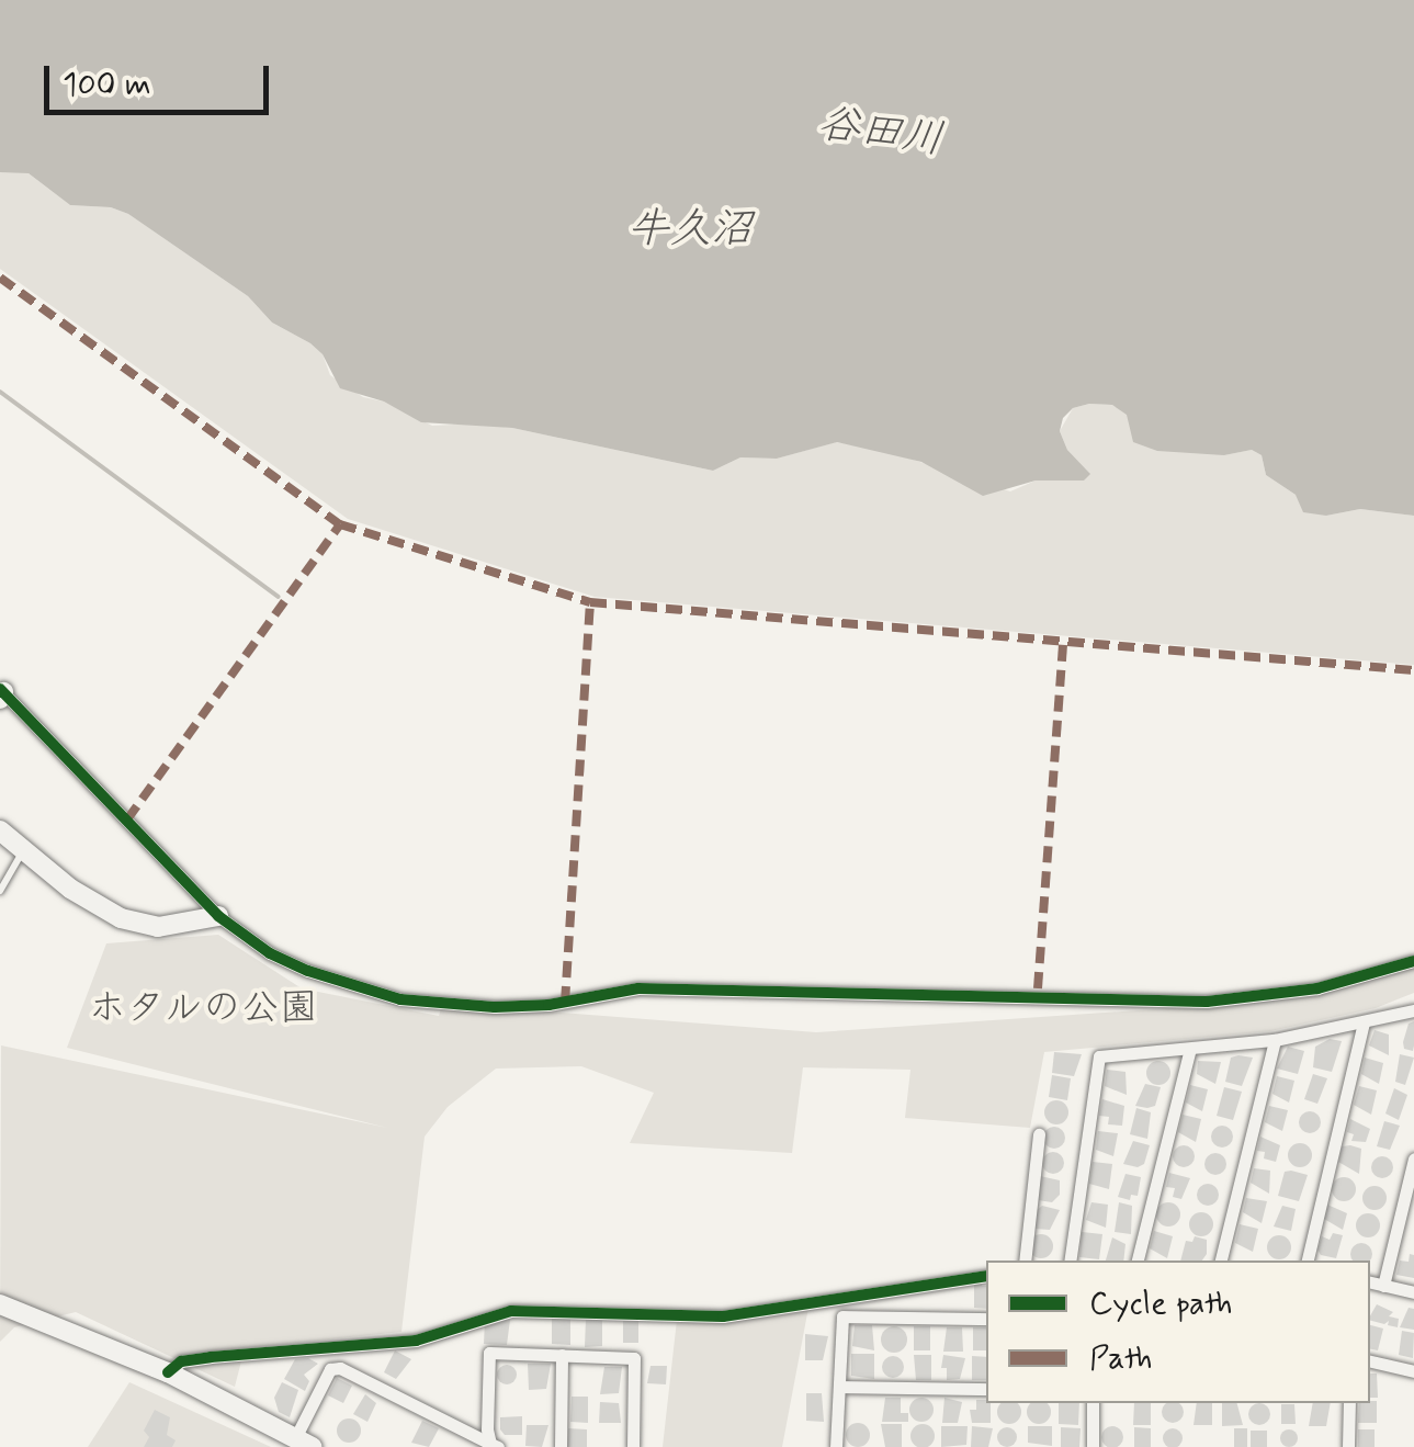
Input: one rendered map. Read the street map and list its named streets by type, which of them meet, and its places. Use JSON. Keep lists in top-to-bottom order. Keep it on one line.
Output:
{"water":["谷田川","牛久沼"],"parks":["ホタルの公園"],"legend":["Cycle path","Path"],"scale_bar":"100 m"}
